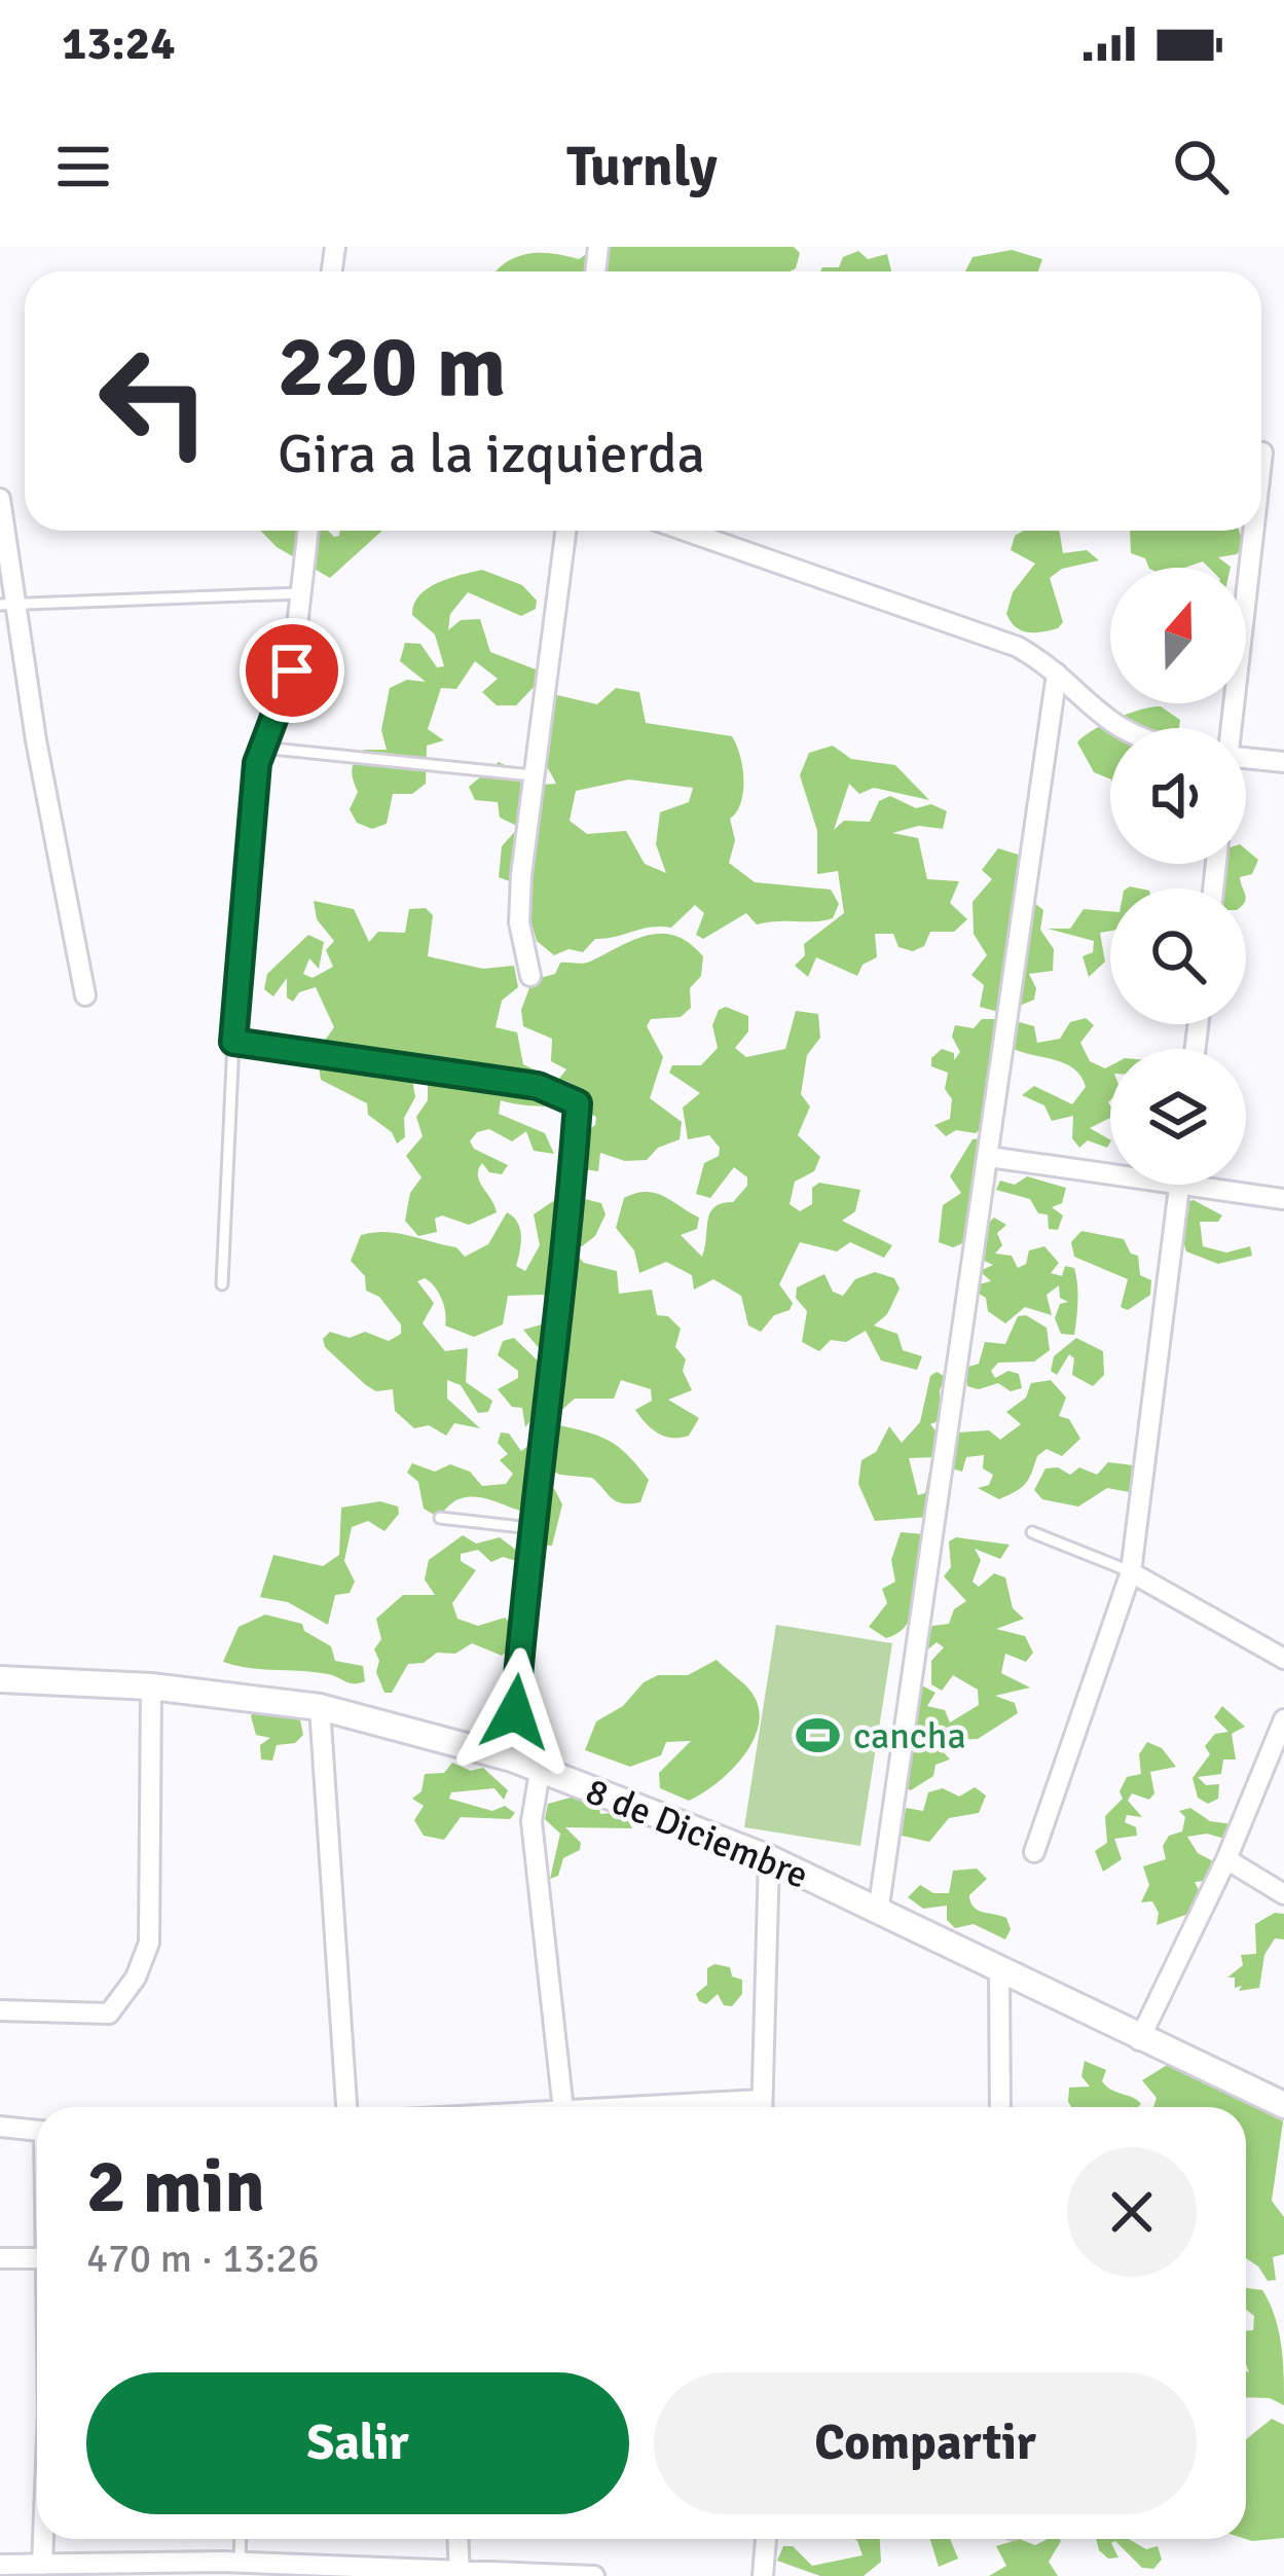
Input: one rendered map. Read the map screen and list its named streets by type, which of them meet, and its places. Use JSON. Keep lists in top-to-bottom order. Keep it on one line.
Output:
{"streets":{"street":["8 de Diciembre"]},"places":{"sports":["cancha"]},"north":"top","page":{"status":"13:24","header":"Turnly","turn":["220 m","Gira a la izquierda"],"heading":["2 min","470 m · 13:26"],"buttons":["Salir","Compartir"]}}
